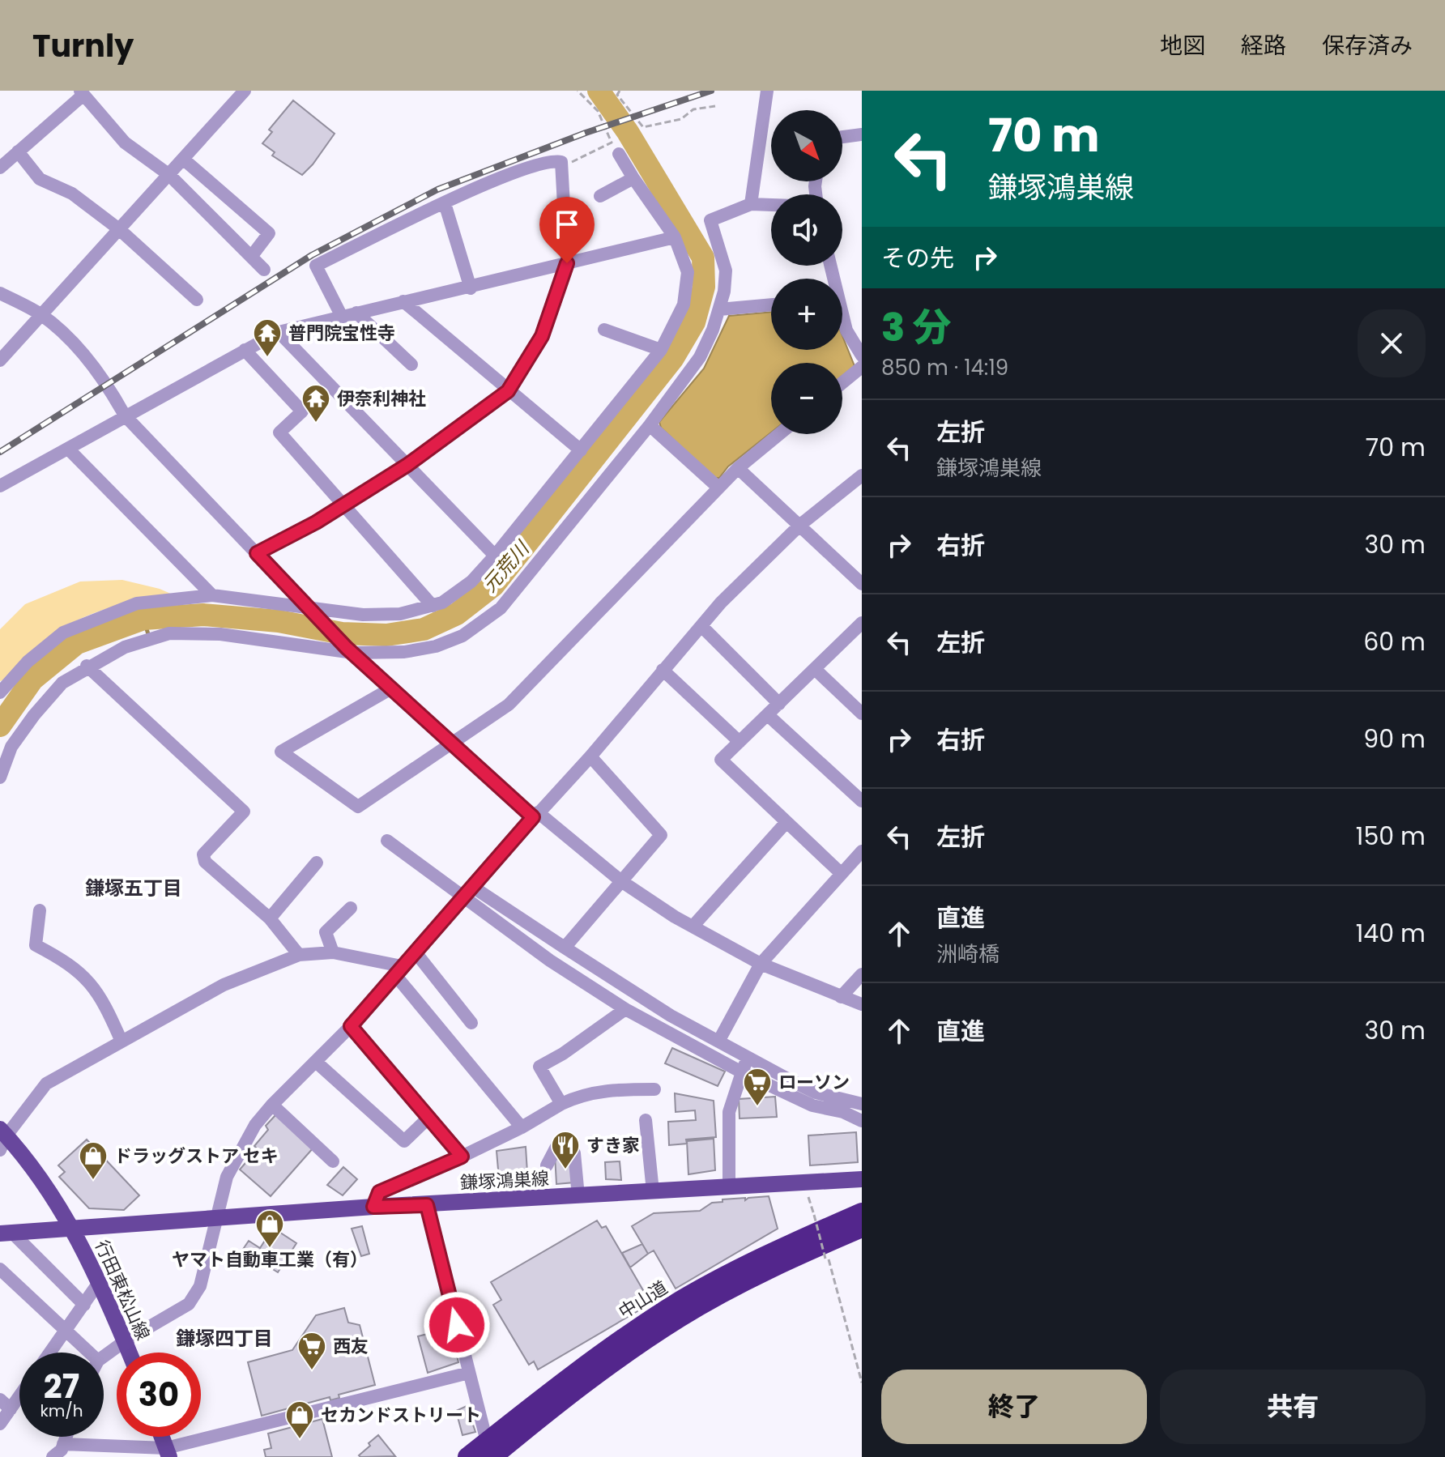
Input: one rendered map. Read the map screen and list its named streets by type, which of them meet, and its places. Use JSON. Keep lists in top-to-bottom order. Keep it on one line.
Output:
{"streets":{"highway":["中山道"],"main road":["鎌塚鴻巣線","行田東松山線"]},"crossings":[["鎌塚鴻巣線","行田東松山線"]],"districts":["鎌塚五丁目","鎌塚四丁目"],"water":["元荒川"],"places":{"temple":["普門院宝性寺","伊奈利神社"],"supermarket":["ローソン","西友"],"restaurant":["すき家"],"shop":["ドラッグストア セキ","ヤマト自動車工業（有）","セカンドストリート"]},"north":"bottom right","page":{"header":"Turnly","nav":["地図","経路","保存済み"],"turn":["70 m","鎌塚鴻巣線"],"map_buttons":["+","−"],"then":"その先","heading":["3 分","850 m · 14:19"],"list":[{"name":"左折","note":"鎌塚鴻巣線","value":"70 m"},{"name":"右折","value":"30 m"},{"name":"左折","value":"60 m"},{"name":"右折","value":"90 m"},{"name":"左折","value":"150 m"},{"name":"直進","note":"洲崎橋","value":"140 m"},{"name":"直進","value":"30 m"}],"speed":"27 km/h","limit":"30","buttons":["終了","共有"]}}
